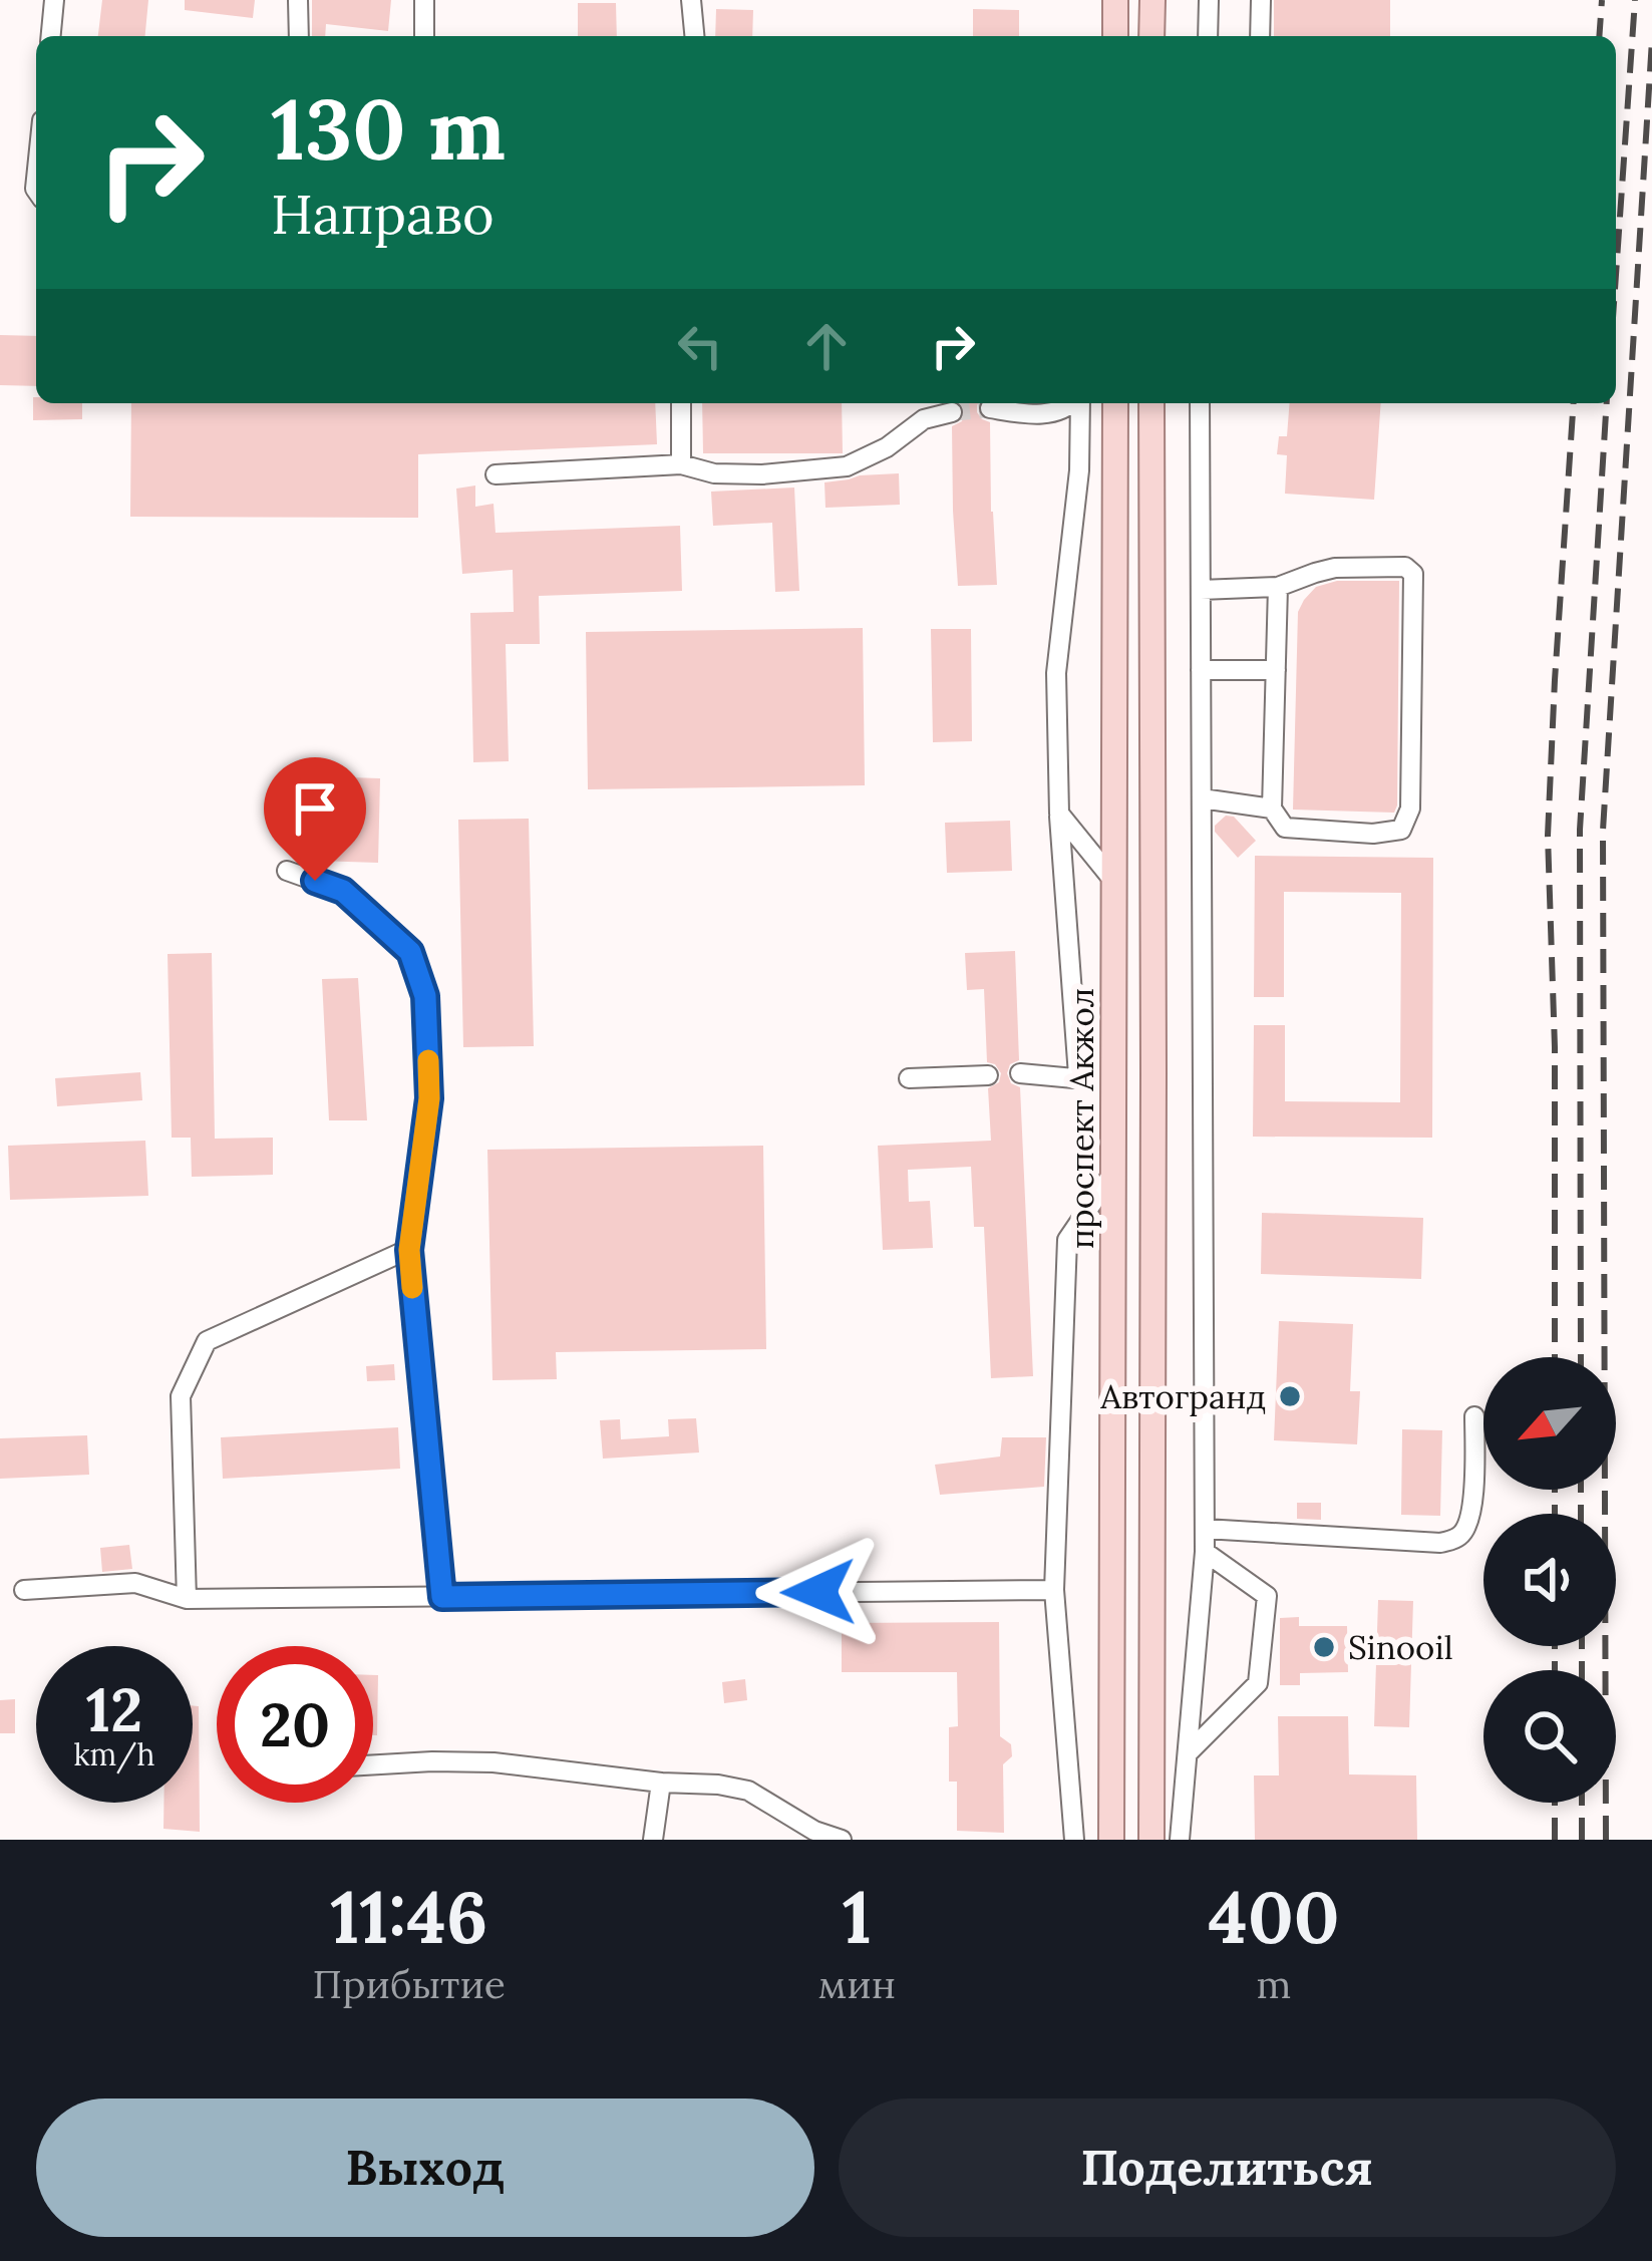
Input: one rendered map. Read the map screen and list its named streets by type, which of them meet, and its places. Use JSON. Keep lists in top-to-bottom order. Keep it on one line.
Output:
{"streets":{"main road":["проспект Акжол"]},"places":["Автогранд","Sinooil"],"north":"bottom left","page":{"turn":["130 m","Направо"],"speed":"12 km/h","limit":"20","eta":["11:46","Прибытие","1","мин","400","m"],"buttons":["Выход","Поделиться"]}}
